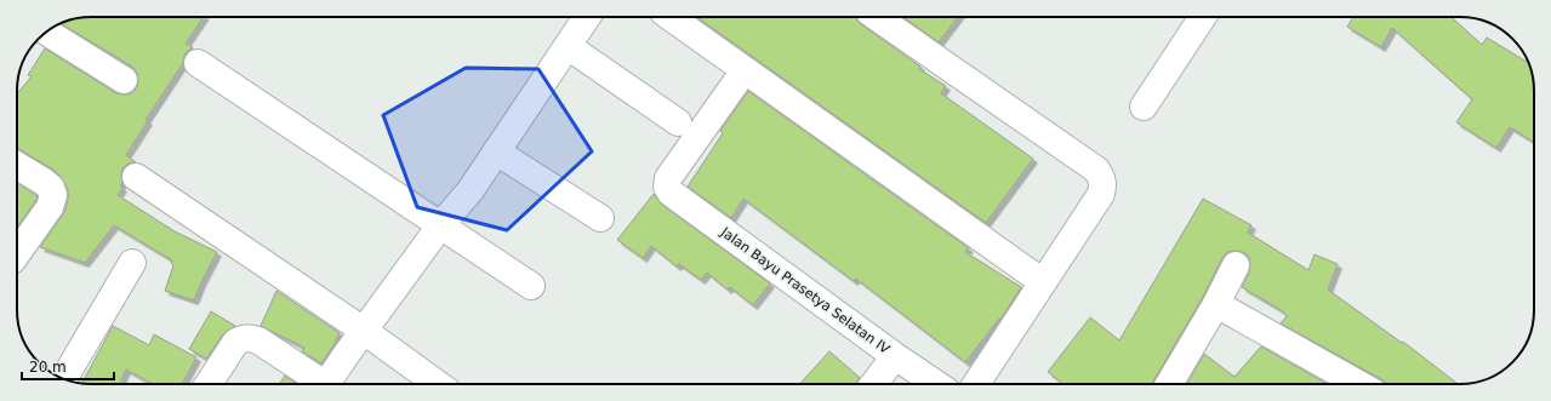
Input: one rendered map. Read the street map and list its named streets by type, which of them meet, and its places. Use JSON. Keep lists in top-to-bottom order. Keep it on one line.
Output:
{"streets":{"street":["Jalan Bayu Prasetya Selatan IV"]},"scale_bar":"20 m"}
